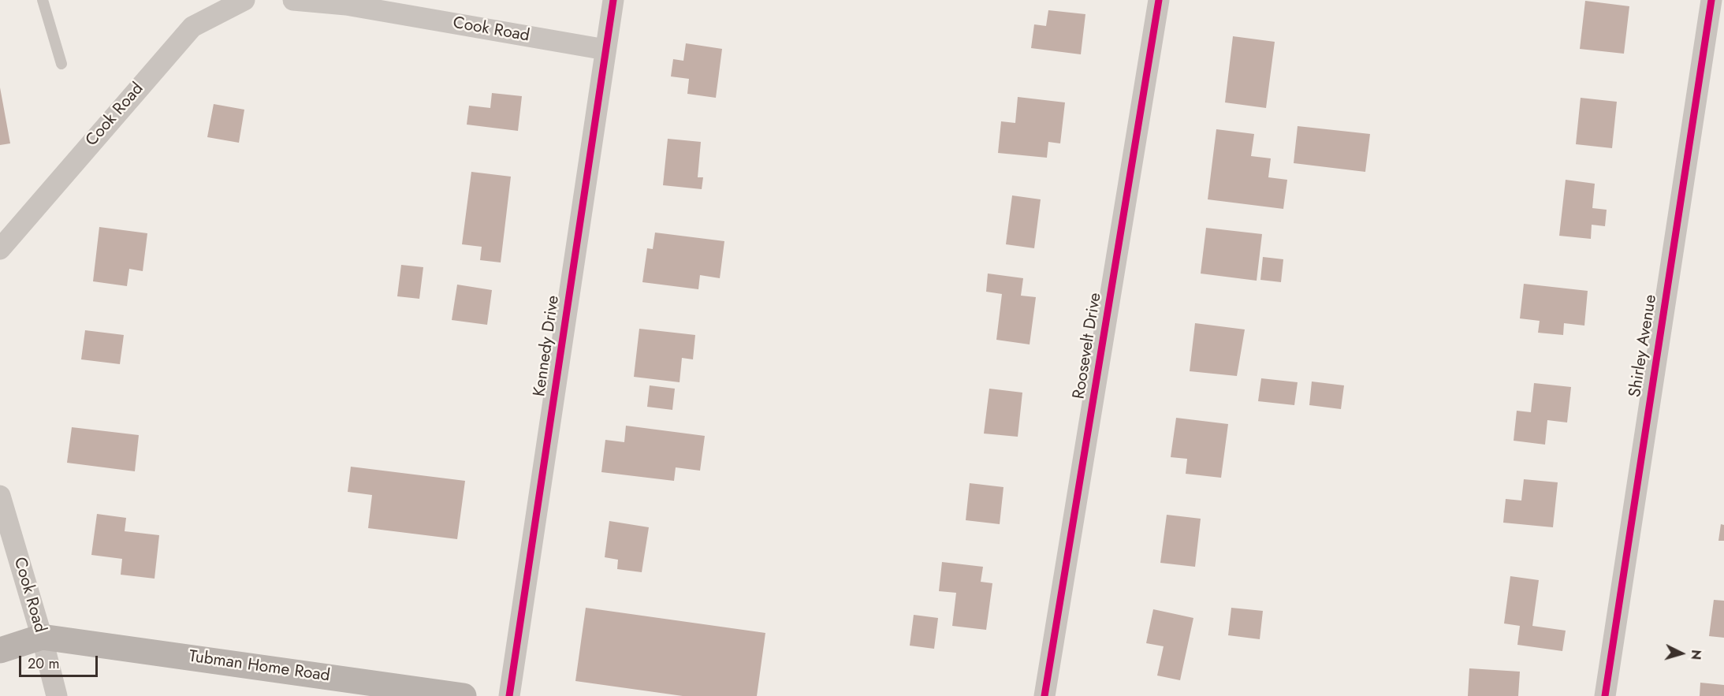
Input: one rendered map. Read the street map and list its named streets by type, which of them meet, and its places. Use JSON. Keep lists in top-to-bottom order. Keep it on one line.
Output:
{"streets":{"street":["Cook Road","Kennedy Drive","Roosevelt Drive","Shirley Avenue","Tubman Home Road"]},"crossings":[["Cook Road","Kennedy Drive"],["Cook Road","Tubman Home Road"]],"scale_bar":"20 m","north":"right"}
